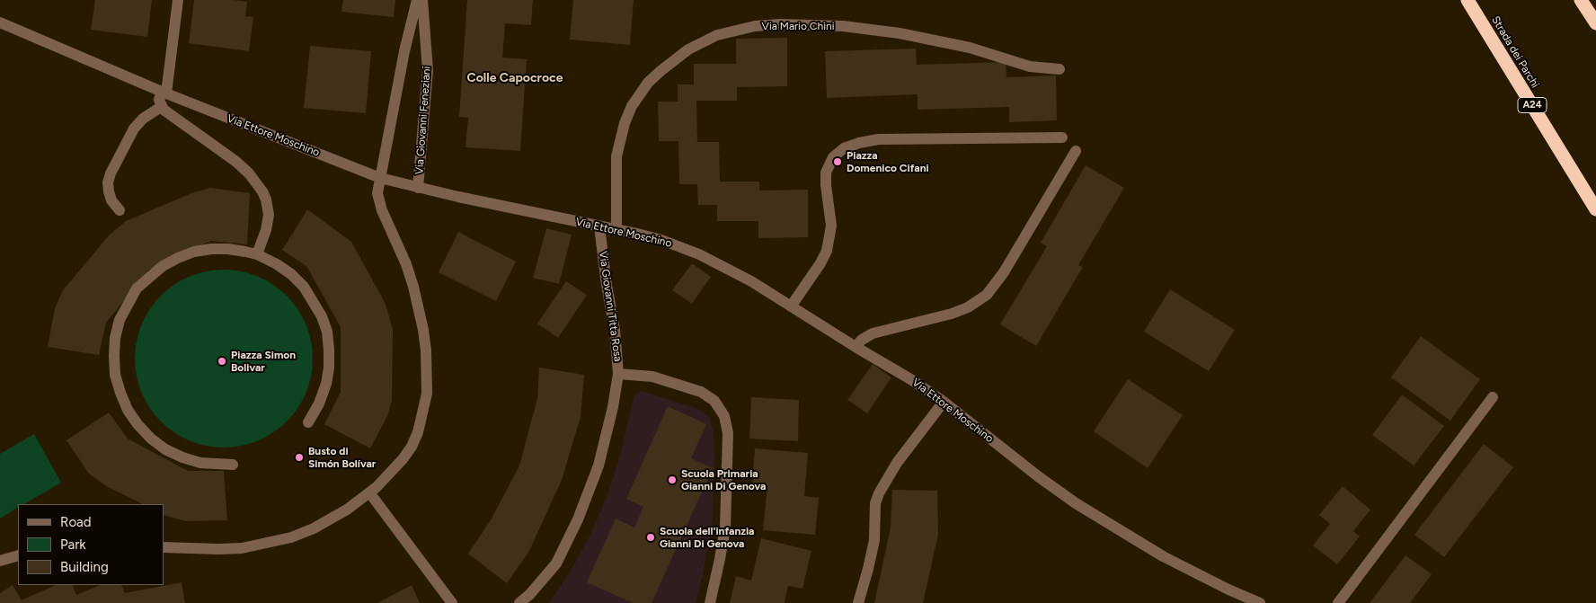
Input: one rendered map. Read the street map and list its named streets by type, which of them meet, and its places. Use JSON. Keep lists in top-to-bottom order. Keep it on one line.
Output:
{"streets":{"highway":["Strada dei Parchi","A24"],"street":["Via Mario Chini","Via Giovanni Feneziani","Via Ettore Moschino","Via Giovanni Titta Rosa"]},"crossings":[["Via Mario Chini","Via Ettore Moschino"],["Via Giovanni Feneziani","Via Ettore Moschino"],["Via Ettore Moschino","Via Giovanni Titta Rosa"]],"districts":["Colle Capocroce"],"places":["Piazza Domenico Cifani","Piazza Simon Bolivar","Busto di Simón Bolívar","Scuola Primaria Gianni Di Genova","Scuola dell'infanzia Gianni Di Genova"],"legend":["Road","Park","Building"]}
